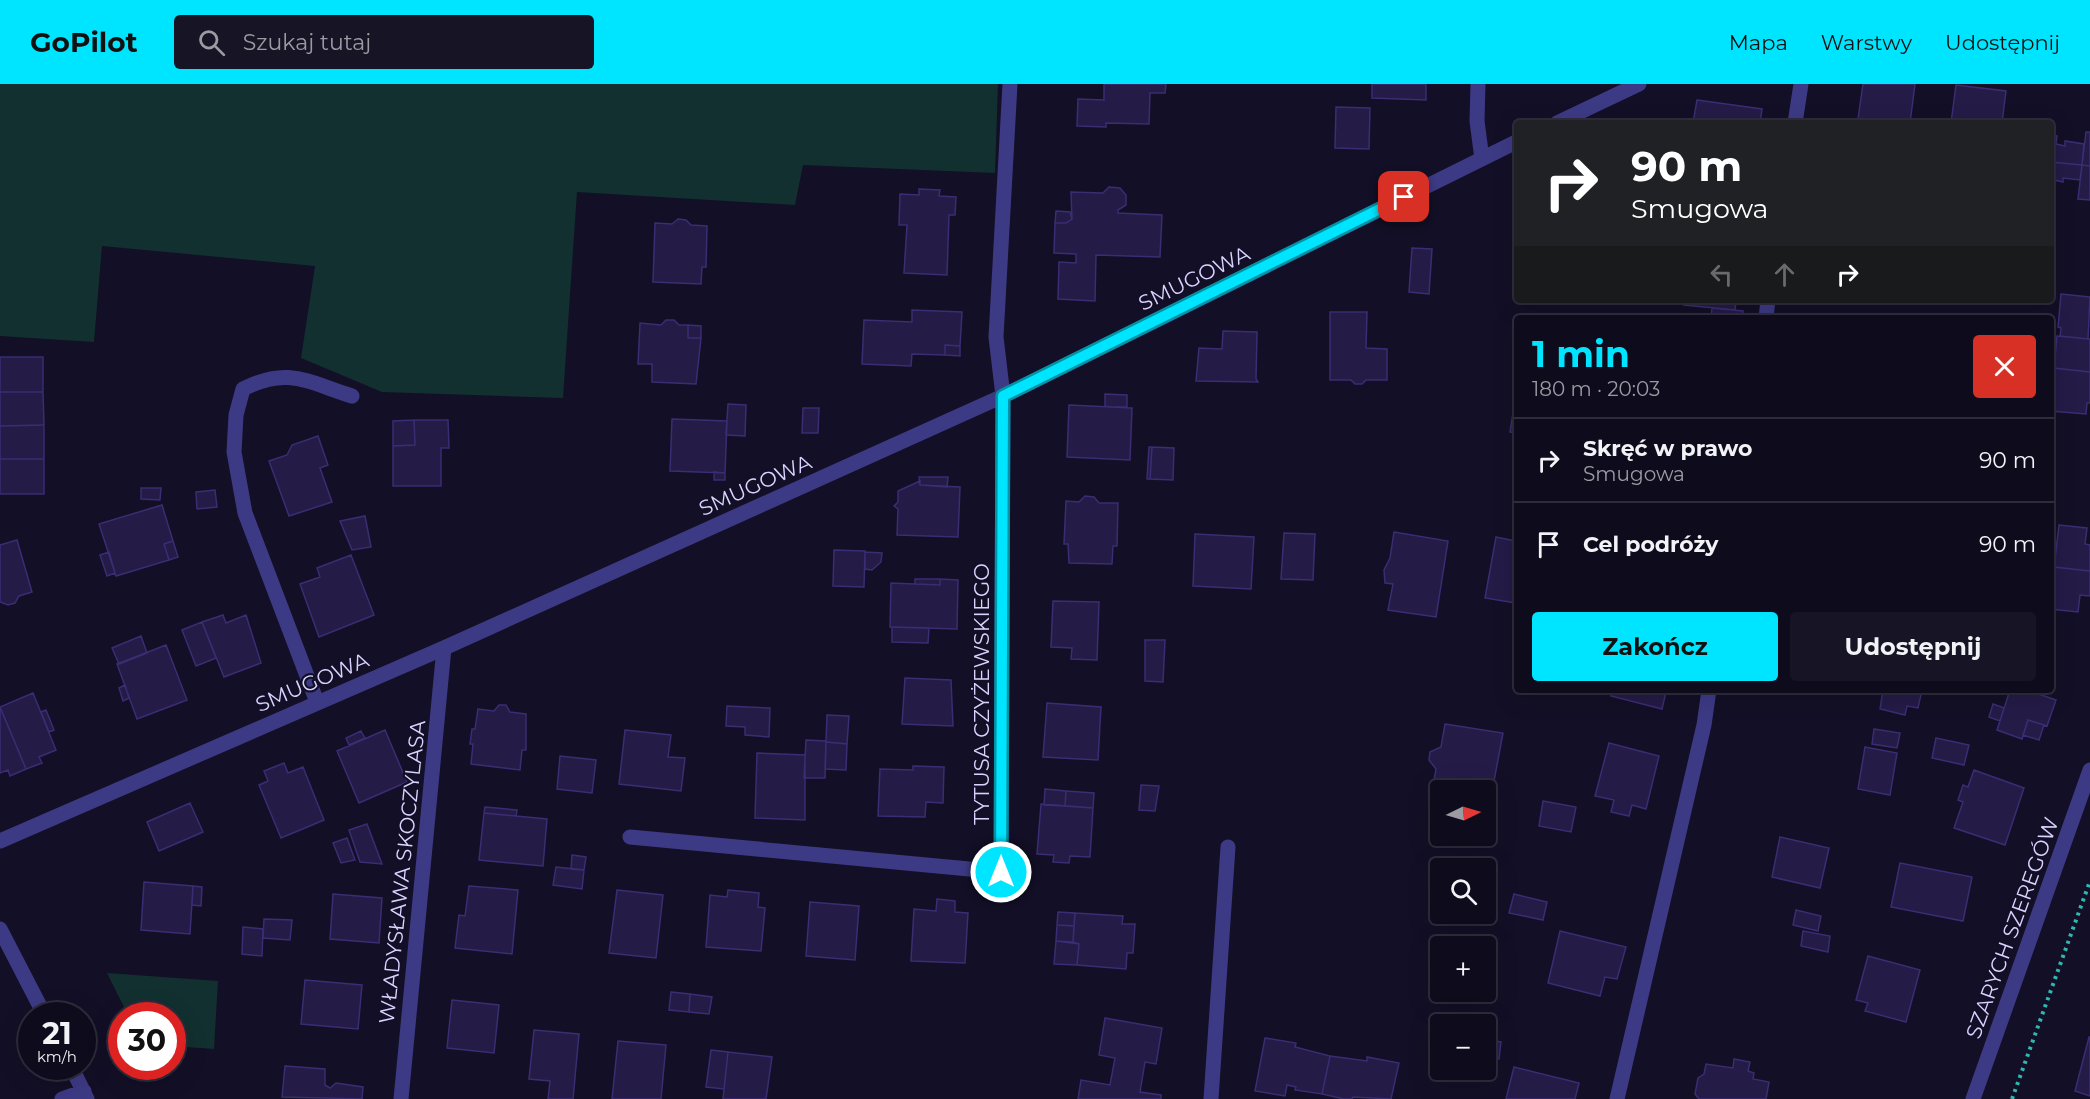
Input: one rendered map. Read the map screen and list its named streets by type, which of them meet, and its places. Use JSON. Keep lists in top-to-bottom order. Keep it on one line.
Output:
{"streets":{"street":["SMUGOWA","TYTUSA CZYŻEWSKIEGO","WŁADYSŁAWA SKOCZYLASA","SZARYCH SZEREGÓW"]},"crossings":[["SMUGOWA","TYTUSA CZYŻEWSKIEGO"],["SMUGOWA","WŁADYSŁAWA SKOCZYLASA"]],"north":"right","page":{"header":"GoPilot","search":"Szukaj tutaj","nav":["Mapa","Warstwy","Udostępnij"],"turn":["90 m","Smugowa"],"heading":["1 min","180 m · 20:03"],"list":[{"name":"Skręć w prawo","note":"Smugowa","value":"90 m"},{"name":"Cel podróży","value":"90 m"}],"buttons":["Zakończ","Udostępnij"],"map_buttons":["+","−"],"speed":"21 km/h","limit":"30"}}
